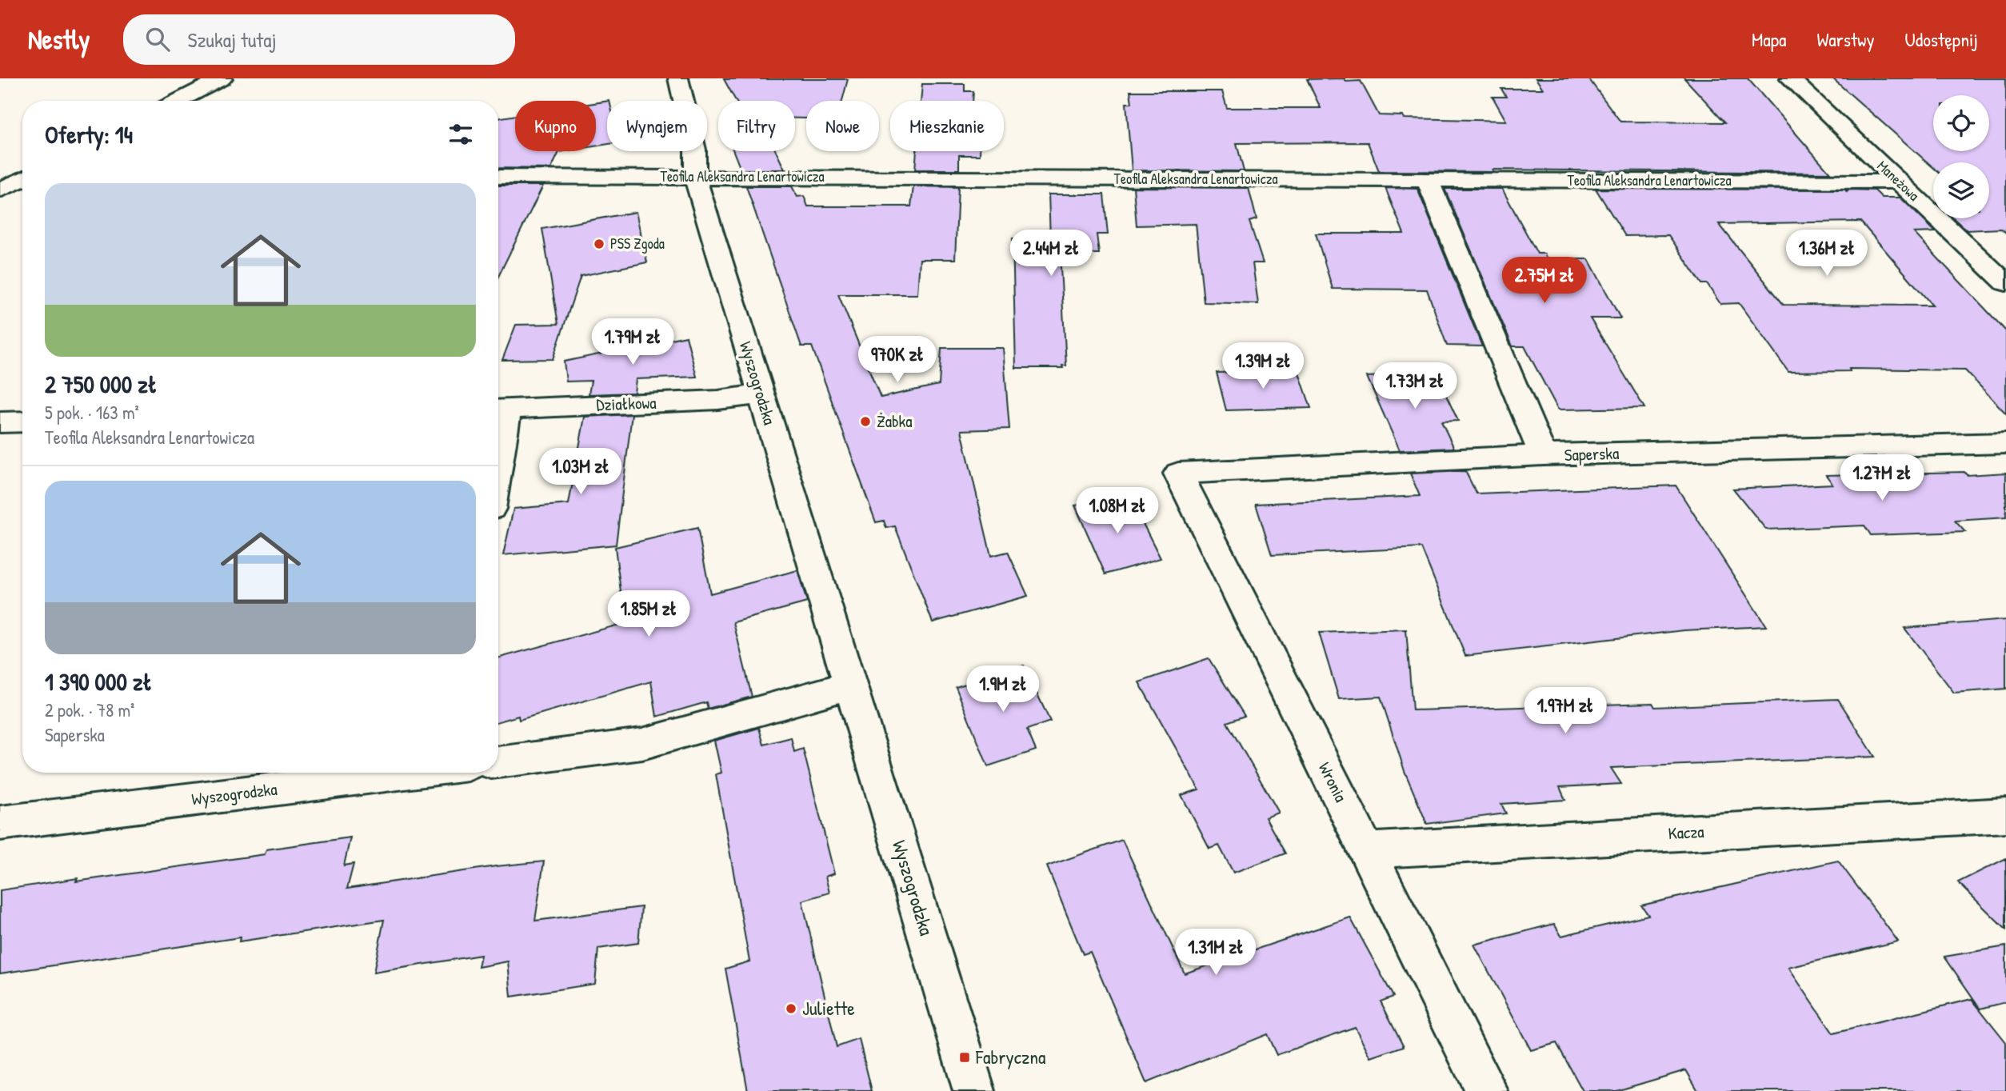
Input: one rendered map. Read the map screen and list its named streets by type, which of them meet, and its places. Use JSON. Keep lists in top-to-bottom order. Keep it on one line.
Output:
{"streets":{"street":["Teofila Aleksandra Lenartowicza","Maneżowa","Wyszogrodzka","Działkowa","Saperska","Wronia","Kacza"]},"crossings":[["Teofila Aleksandra Lenartowicza","Maneżowa"],["Teofila Aleksandra Lenartowicza","Wyszogrodzka"],["Wyszogrodzka","Działkowa"],["Saperska","Wronia"],["Wronia","Kacza"]],"places":{"other":["PSS Zgoda","Żabka","Juliette"],"transit":["Fabryczna"]},"page":{"header":"Nestly","search":"Szukaj tutaj","nav":["Mapa","Warstwy","Udostępnij"],"chip":["Kupno","Wynajem","Filtry","Nowe","Mieszkanie"],"heading":"Oferty: 14","list":[{"name":"2 750 000 zł","note":"5 pok. · 163 m² · Teofila Aleksandra Lenartowicza"},{"name":"1 390 000 zł","note":"2 pok. · 78 m² · Saperska"}],"price":["2.44M zł","1.36M zł","2.75M zł","1.79M zł","970K zł","1.39M zł","1.73M zł","1.03M zł","1.27M zł","1.08M zł","1.85M zł","1.9M zł","1.97M zł","1.31M zł"]}}
